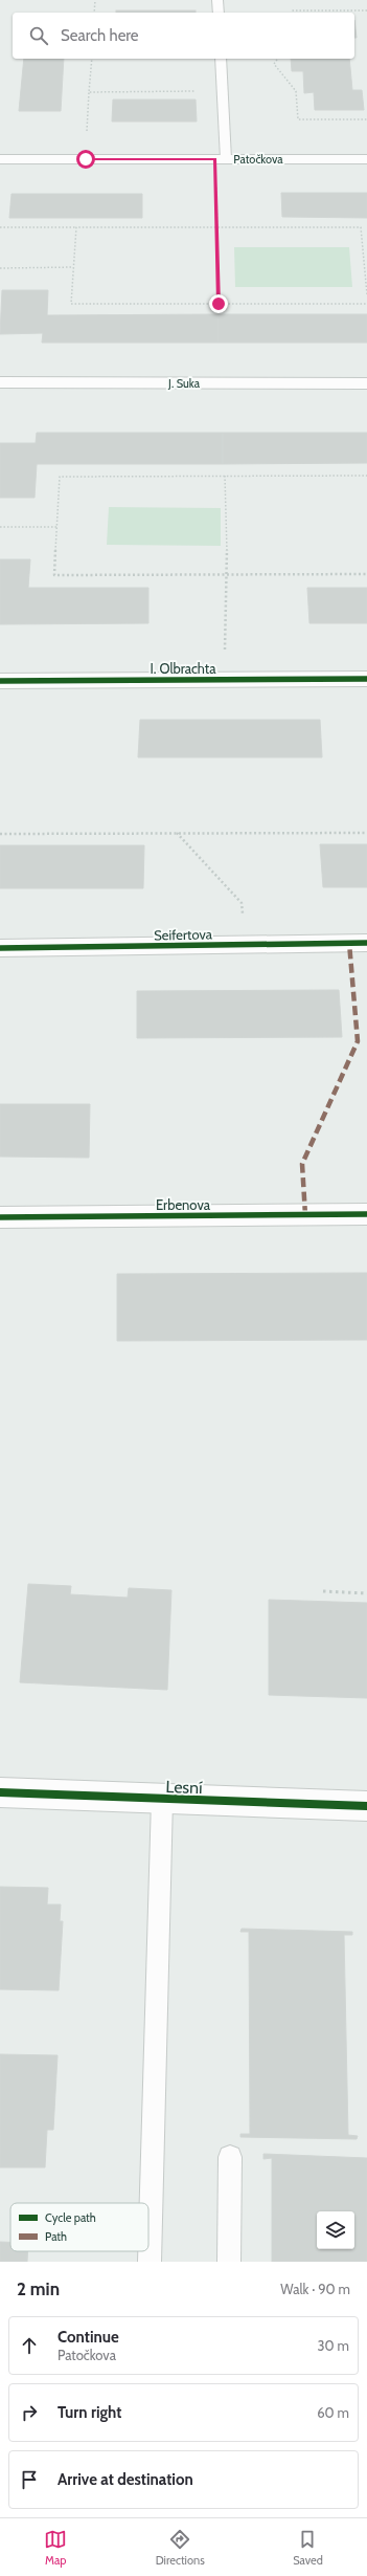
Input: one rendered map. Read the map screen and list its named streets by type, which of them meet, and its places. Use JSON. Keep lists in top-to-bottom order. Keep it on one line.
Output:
{"streets":{"street":["Patočkova","J. Suka","I. Olbrachta","Seifertova","Erbenova","Lesní"]},"legend":["Cycle path","Path"],"page":{"search":"Search here","heading":["2 min","Walk · 90 m"],"list":[["Continue","Patočkova","30 m"],["Turn right","60 m"],"Arrive at destination"],"nav":["Map","Directions","Saved"]}}
